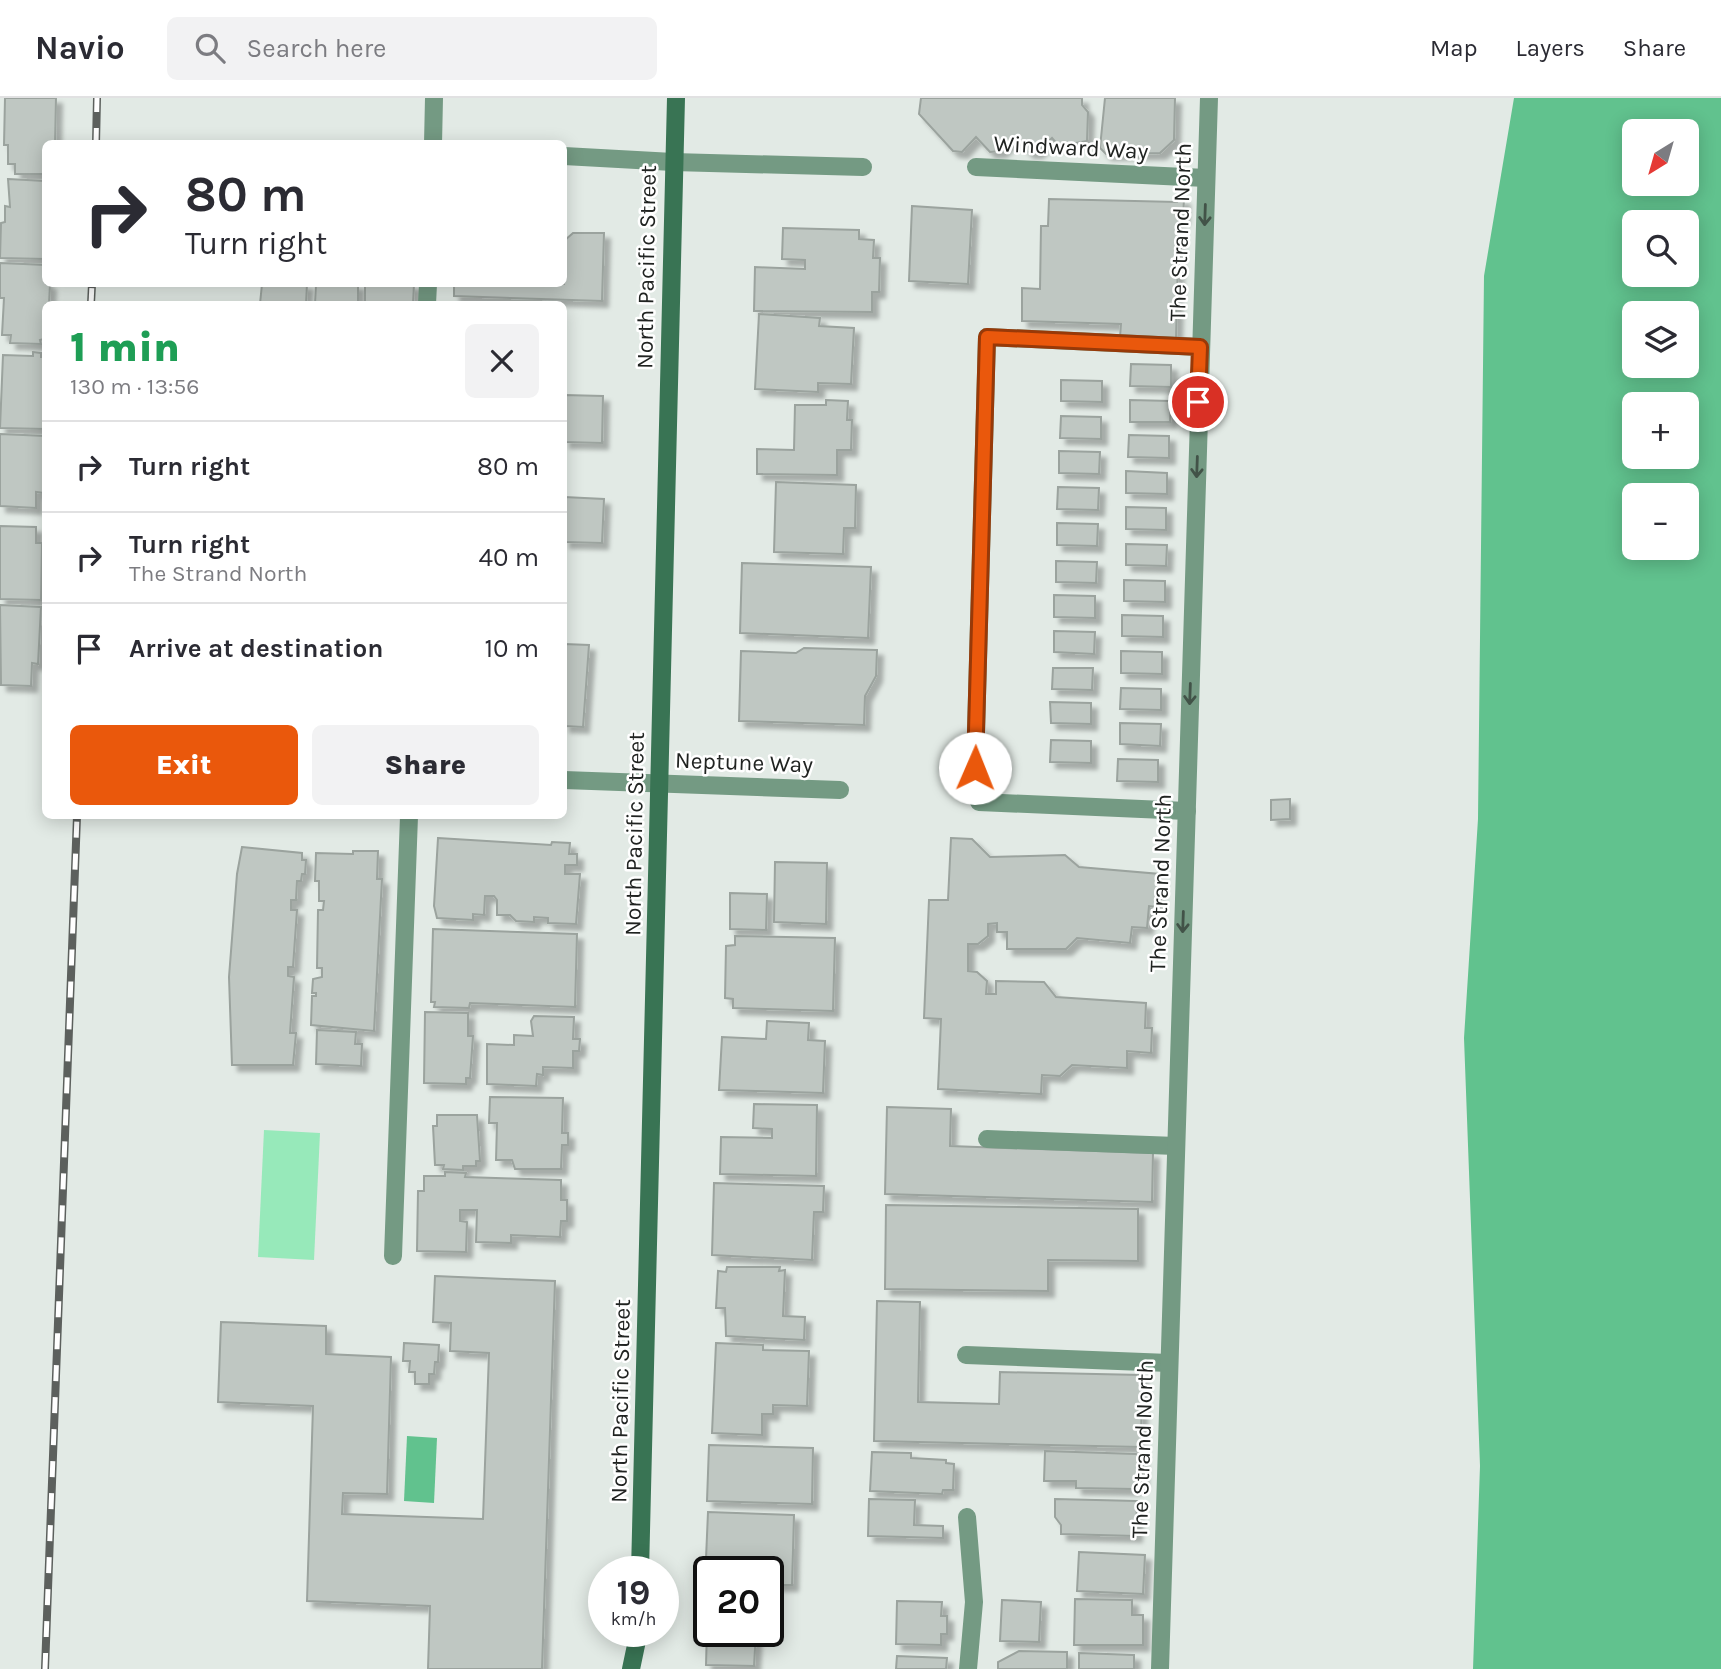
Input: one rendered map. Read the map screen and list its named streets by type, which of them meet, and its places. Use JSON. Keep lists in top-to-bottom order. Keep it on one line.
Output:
{"streets":{"main road":["North Pacific Street"],"street":["Windward Way","The Strand North","Neptune Way"]},"crossings":[["Windward Way","The Strand North"],["North Pacific Street","Neptune Way"]],"one_way":["The Strand North"],"north":"bottom left","page":{"header":"Navio","search":"Search here","nav":["Map","Layers","Share"],"map_buttons":["+","−"],"turn":["80 m","Turn right"],"heading":["1 min","130 m · 13:56"],"list":[{"name":"Turn right","value":"80 m"},{"name":"Turn right","note":"The Strand North","value":"40 m"},{"name":"Arrive at destination","value":"10 m"}],"buttons":["Exit","Share"],"speed":"19 km/h","limit":"20"}}
